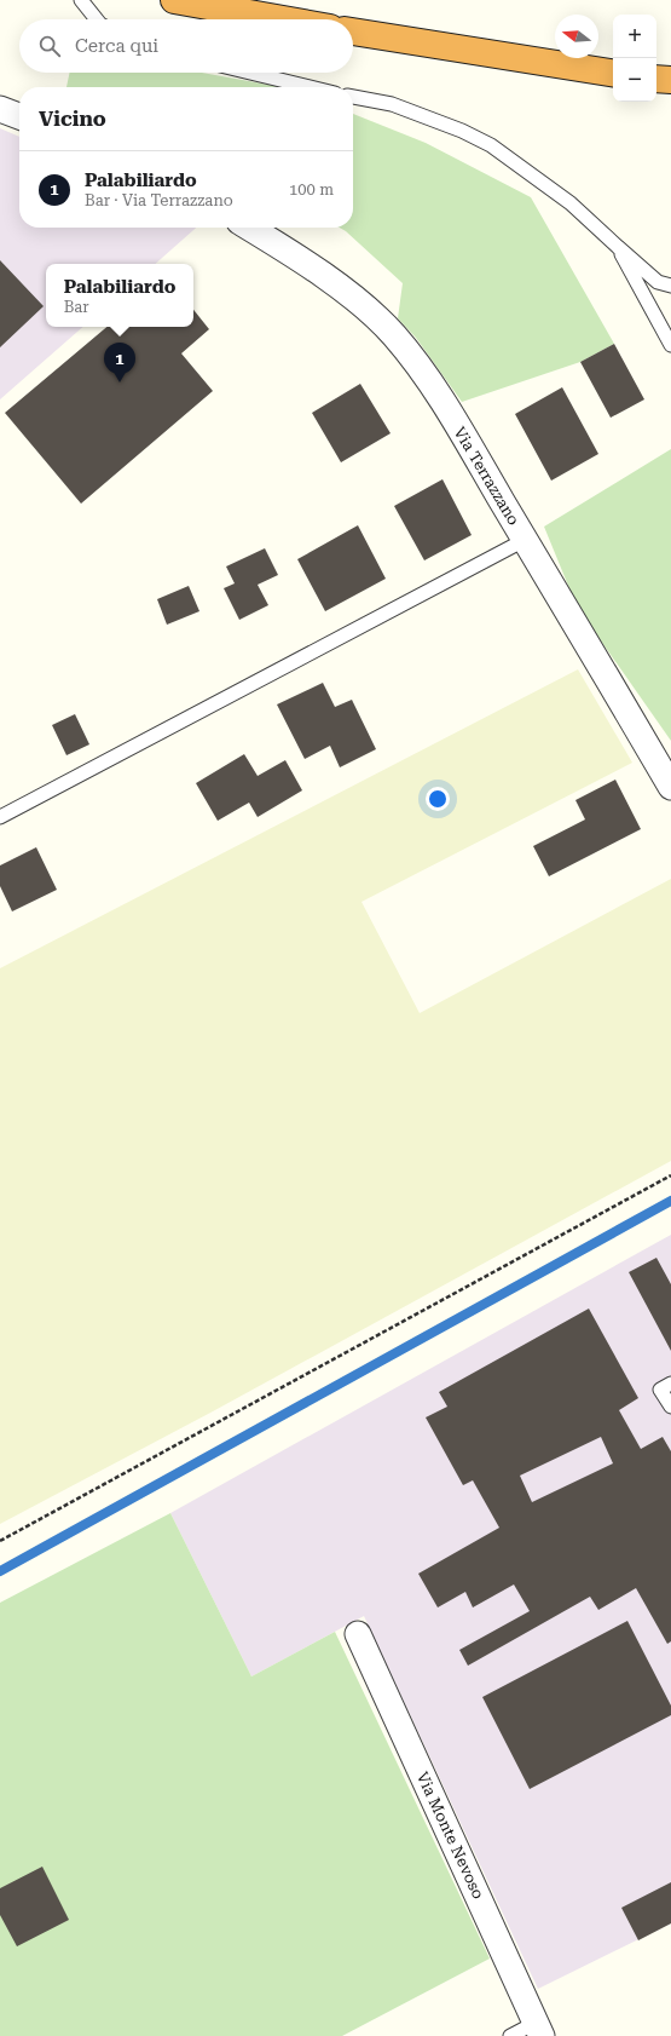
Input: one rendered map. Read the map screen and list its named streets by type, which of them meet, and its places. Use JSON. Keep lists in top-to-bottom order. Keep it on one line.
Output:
{"streets":{"street":["Via Terrazzano","Via Monte Nevoso"]},"north":"left","page":{"map_buttons":["+","−"],"search":"Cerca qui","heading":"Vicino","list":[{"mark":"1","name":"Palabiliardo","note":"Bar · Via Terrazzano","value":"100 m"}],"popup":["Palabiliardo","Bar"],"pins":"1"}}
